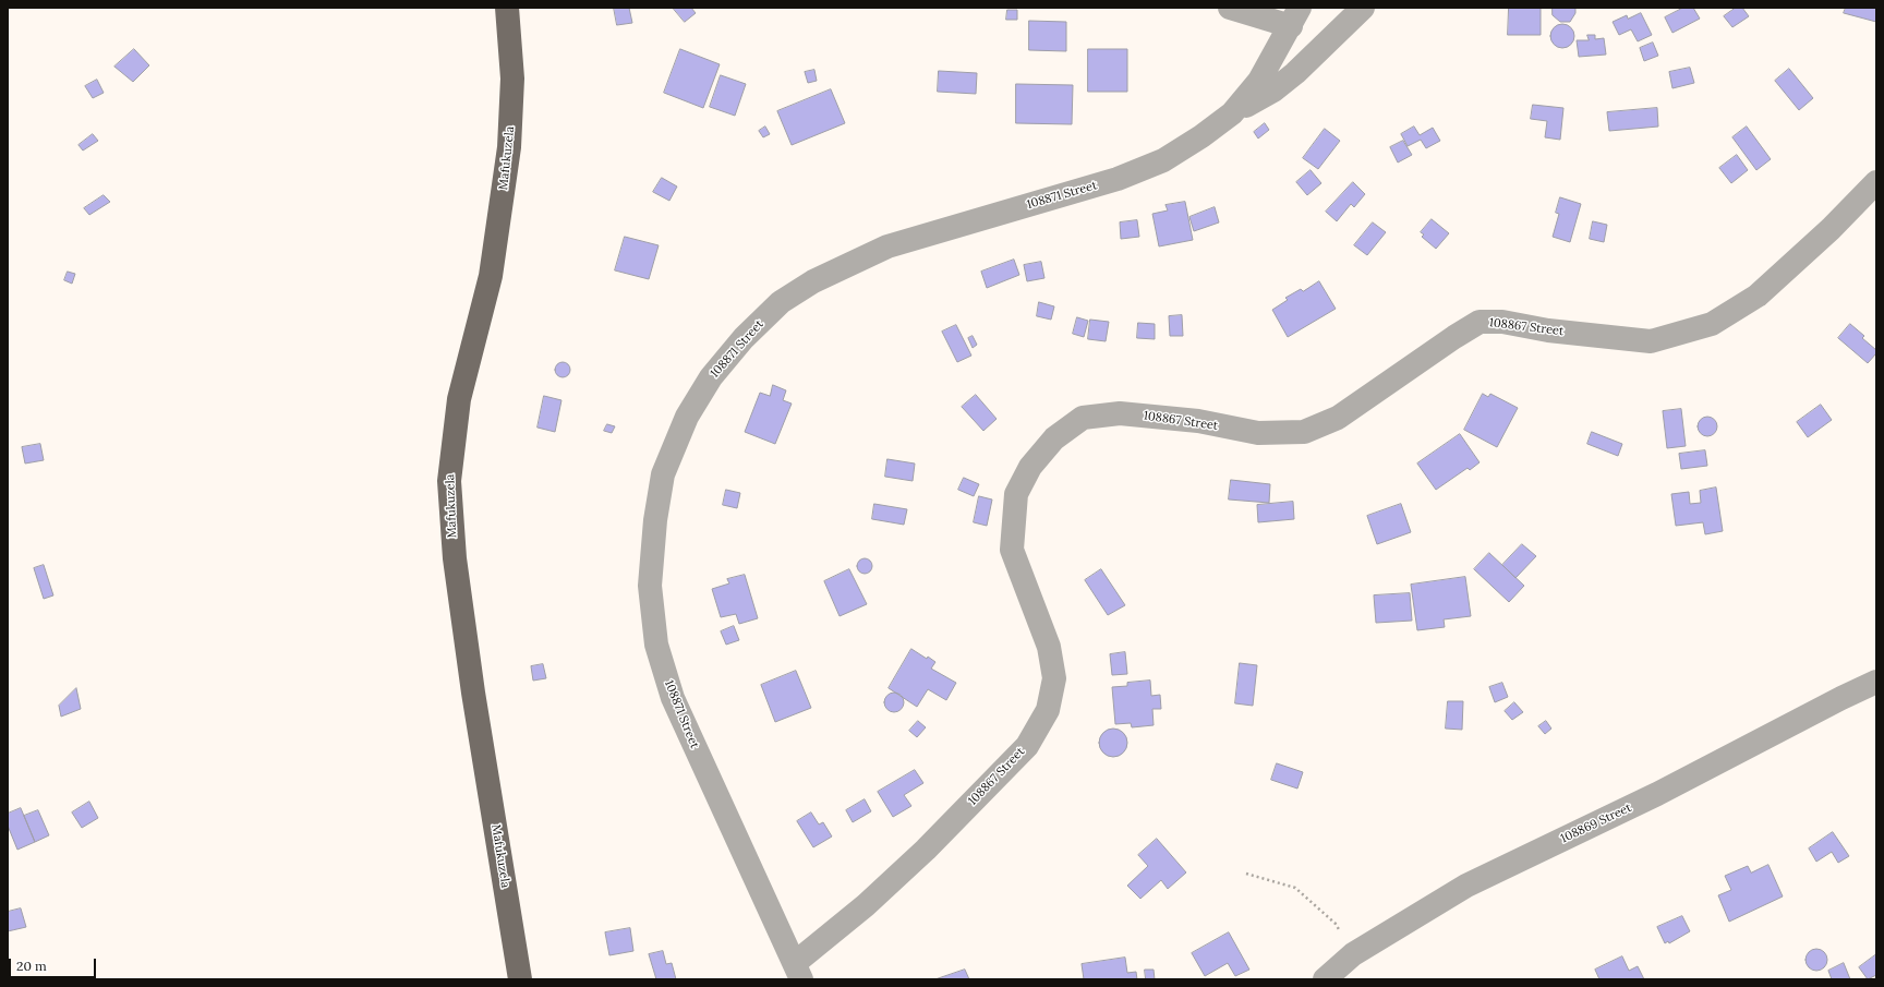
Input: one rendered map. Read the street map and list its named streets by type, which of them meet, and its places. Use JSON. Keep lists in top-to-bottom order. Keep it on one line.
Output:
{"streets":{"main road":["Mafukuzela"],"street":["108871 Street","108867 Street","108869 Street"]},"crossings":[["108871 Street","108867 Street"]],"scale_bar":"20 m"}
